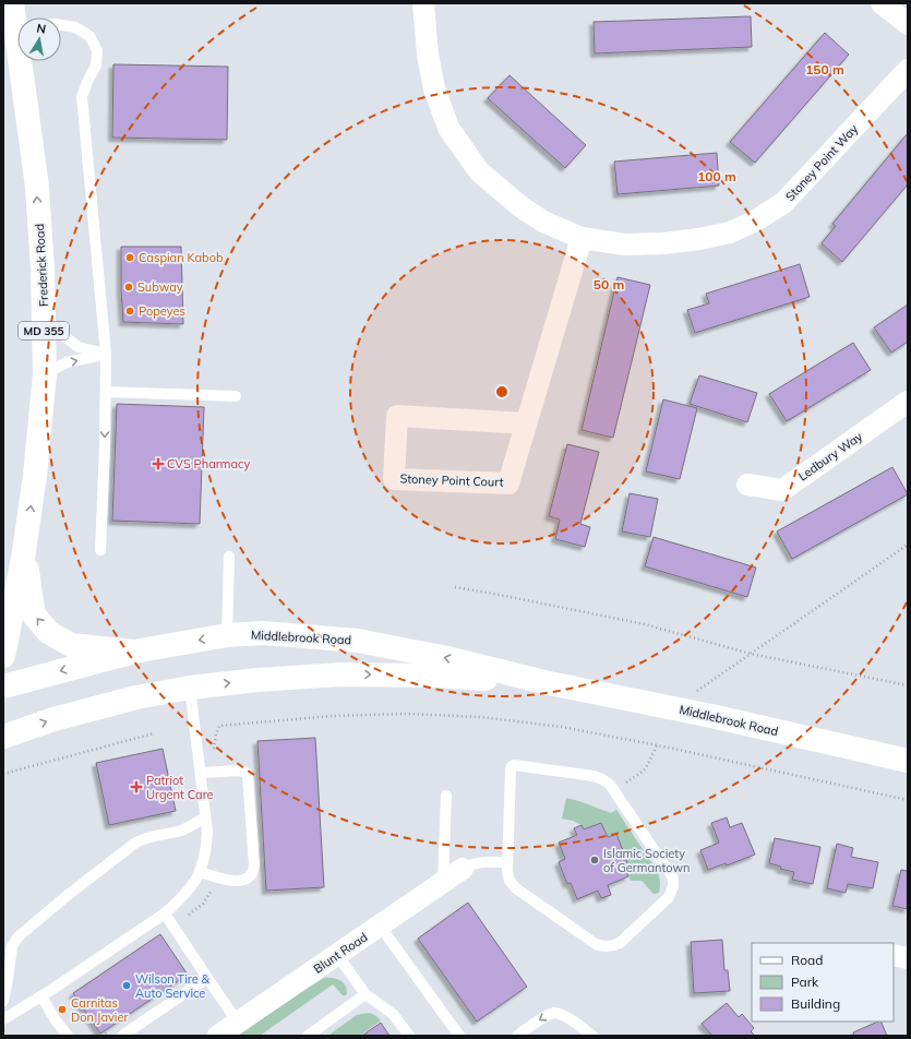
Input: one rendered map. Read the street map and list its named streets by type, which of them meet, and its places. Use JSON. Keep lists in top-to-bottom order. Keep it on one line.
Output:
{"streets":{"street":["Stoney Point Way","Frederick Road","MD 355","Ledbury Way","Stoney Point Court","Middlebrook Road","Blunt Road"]},"crossings":[["Stoney Point Way","Stoney Point Court"]],"one_way":["Frederick Road"],"places":{"other":["Caspian Kabob","Subway","Popeyes","Islamic Society of Germantown","Wilson Tire & Auto Service","Carnitas Don Javier"],"health":["CVS Pharmacy","Patriot Urgent Care"]},"legend":["Road","Park","Building"],"north":"top","rings":["150 m","100 m","50 m"]}
